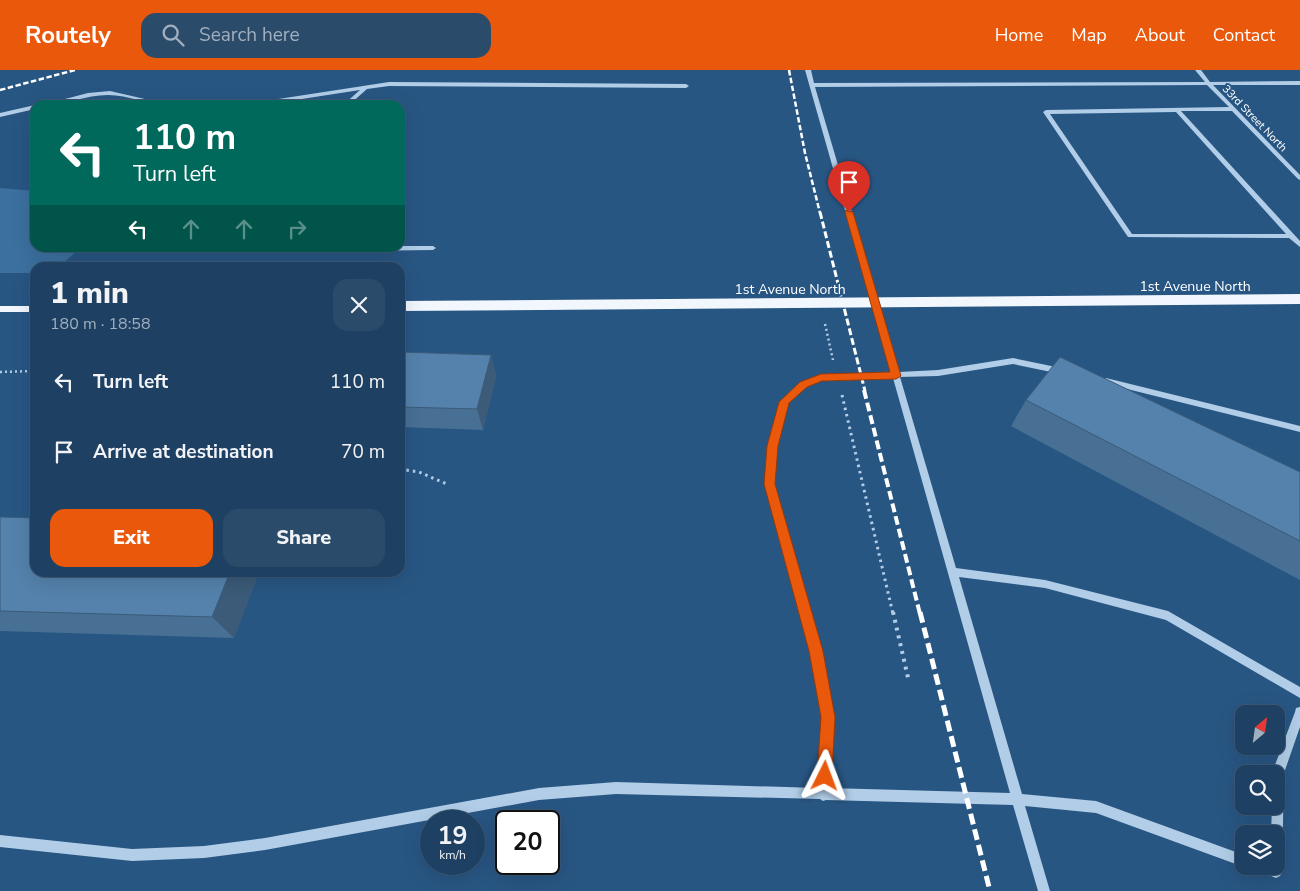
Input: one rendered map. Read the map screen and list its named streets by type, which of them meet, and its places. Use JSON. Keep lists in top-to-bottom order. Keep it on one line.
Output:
{"streets":{"main road":["1st Avenue North"],"street":["33rd Street North"]},"north":"top right","page":{"header":"Routely","search":"Search here","nav":["Home","Map","About","Contact"],"turn":["110 m","Turn left"],"heading":["1 min","180 m · 18:58"],"list":[{"name":"Turn left","value":"110 m"},{"name":"Arrive at destination","value":"70 m"}],"buttons":["Exit","Share"],"speed":"19 km/h","limit":"20"}}
